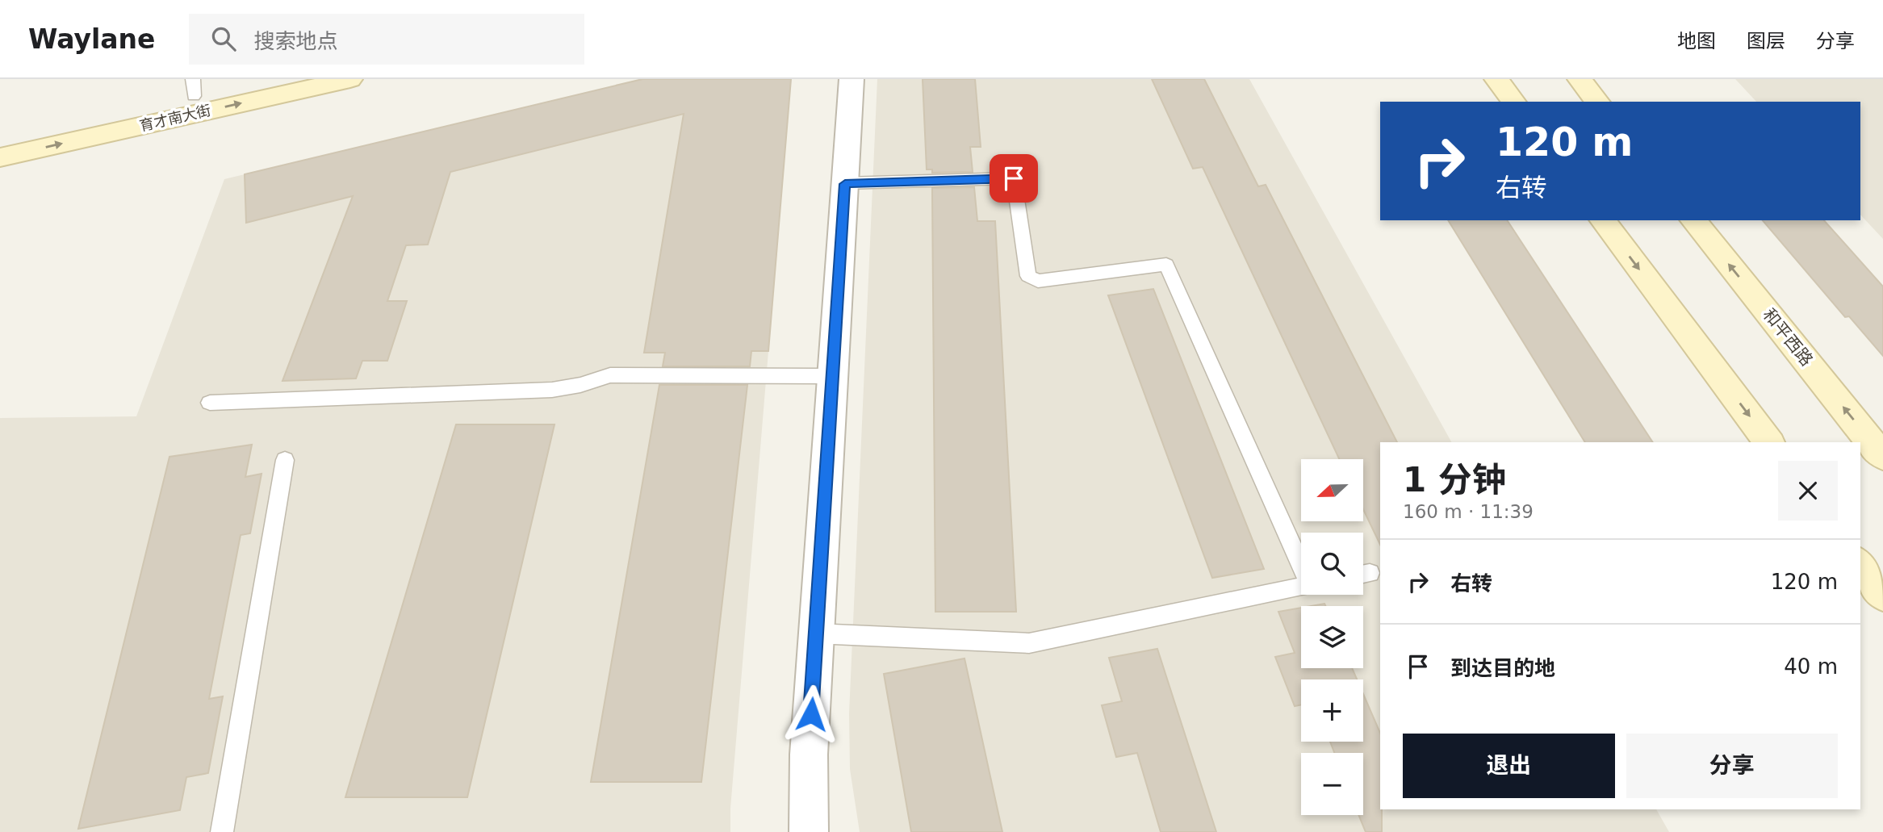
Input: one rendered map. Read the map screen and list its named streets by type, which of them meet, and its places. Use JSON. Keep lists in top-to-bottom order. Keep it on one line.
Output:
{"streets":{"main road":["育才南大街","和平西路"]},"north":"left","page":{"header":"Waylane","search":"搜索地点","nav":["地图","图层","分享"],"turn":["120 m","右转"],"heading":["1 分钟","160 m · 11:39"],"map_buttons":["+","−"],"list":[{"name":"右转","value":"120 m"},{"name":"到达目的地","value":"40 m"}],"buttons":["退出","分享"]}}
